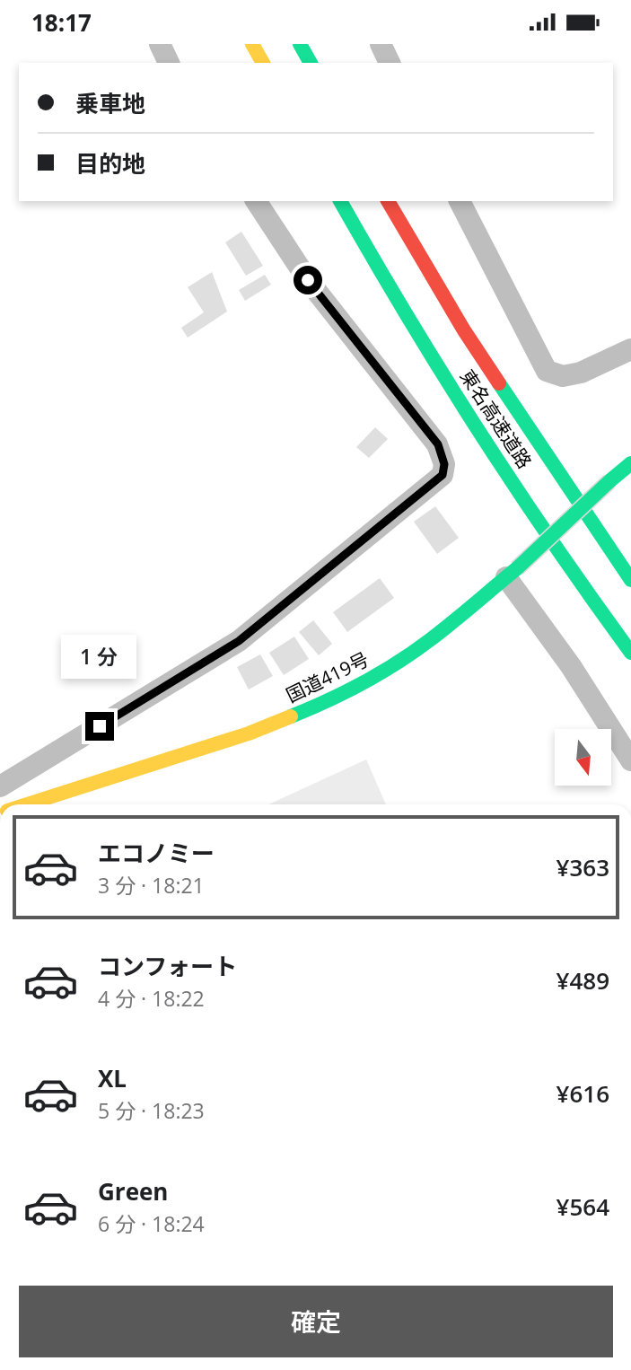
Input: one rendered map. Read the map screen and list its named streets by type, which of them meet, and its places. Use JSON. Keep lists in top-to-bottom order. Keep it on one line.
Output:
{"streets":{"main road":["東名高速道路","国道419号"]},"north":"bottom","page":{"status":"18:17","banner":["乗車地","目的地"],"bubble":"1 分","list":[{"name":"エコノミー","note":"3 分 · 18:21","value":"¥363"},{"name":"コンフォート","note":"4 分 · 18:22","value":"¥489"},{"name":"XL","note":"5 分 · 18:23","value":"¥616"},{"name":"Green","note":"6 分 · 18:24","value":"¥564"}],"buttons":"確定"}}
